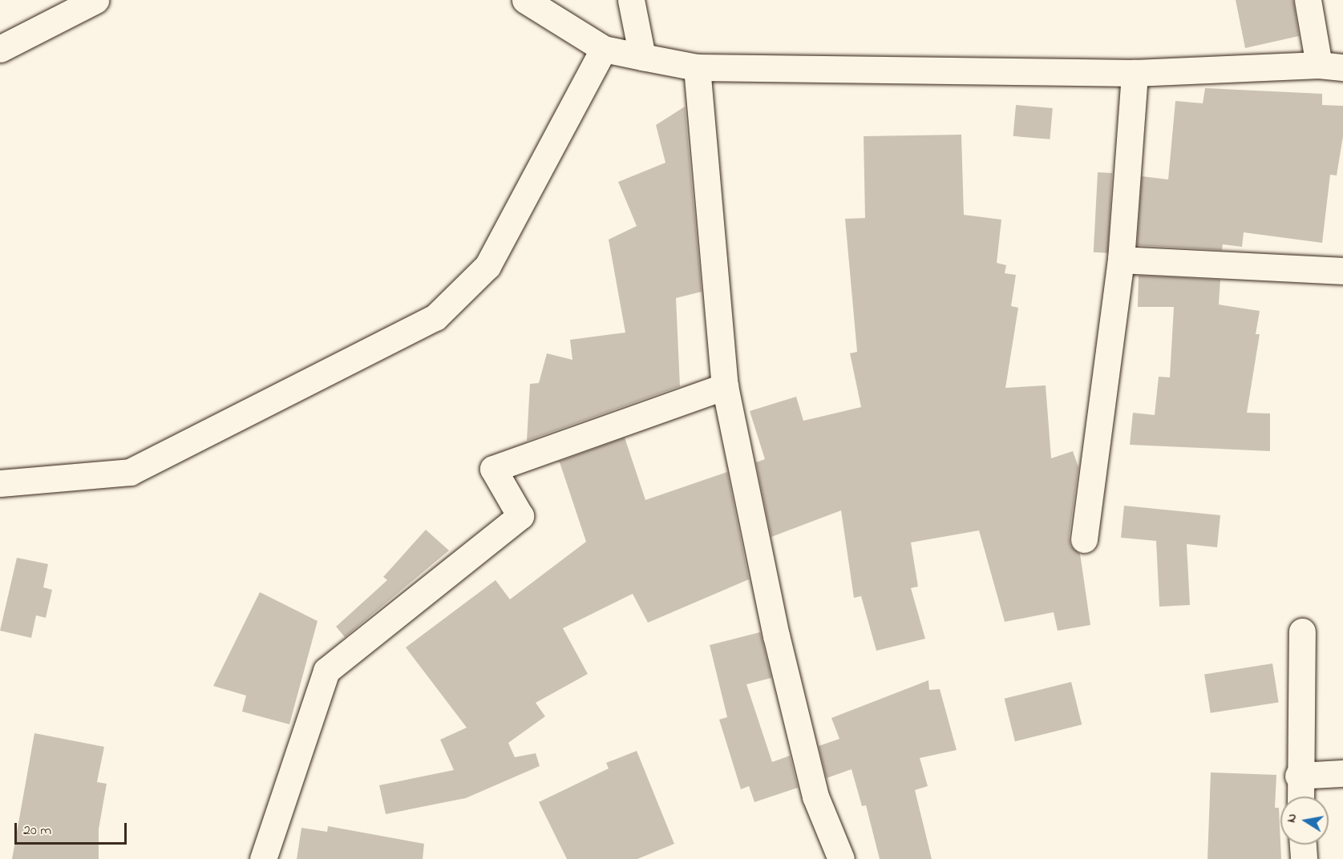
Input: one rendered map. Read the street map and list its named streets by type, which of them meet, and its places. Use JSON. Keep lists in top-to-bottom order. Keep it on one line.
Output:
{"scale_bar":"20 m","north":"left"}
